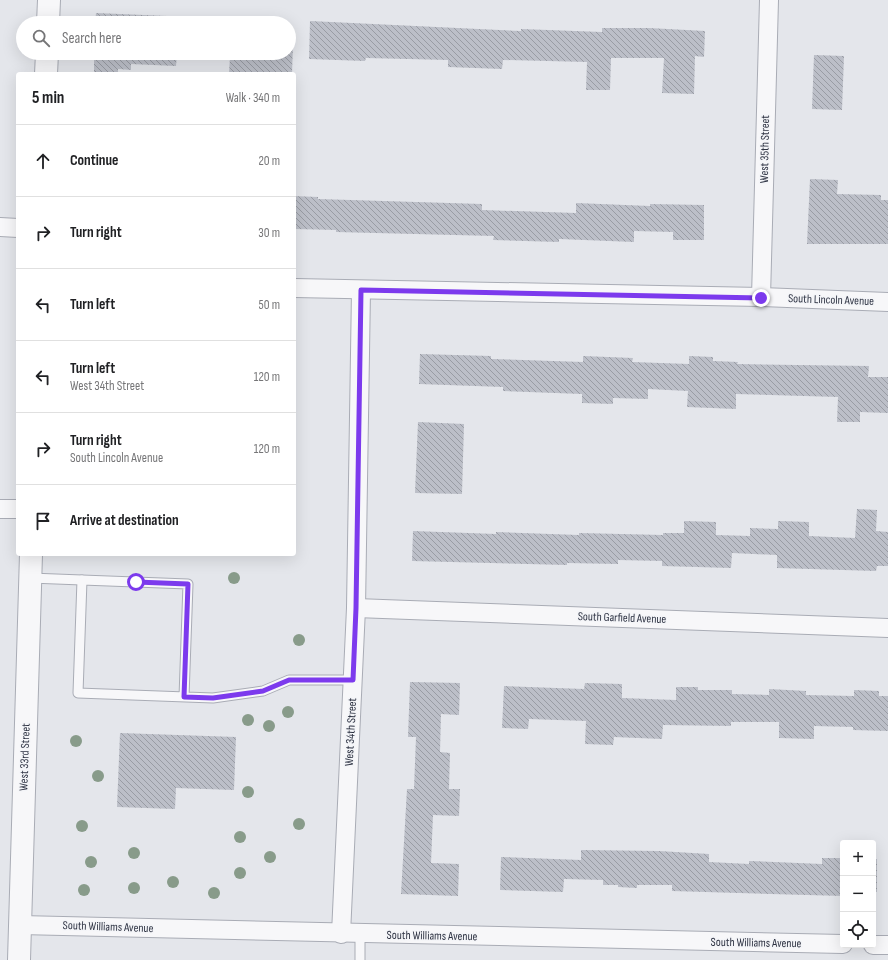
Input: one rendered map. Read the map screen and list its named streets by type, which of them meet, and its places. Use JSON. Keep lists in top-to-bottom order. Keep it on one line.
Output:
{"streets":{"street":["West 35th Street","South Lincoln Avenue","South Garfield Avenue","West 34th Street","West 33rd Street","South Williams Avenue"]},"crossings":[["West 35th Street","South Lincoln Avenue"],["South Lincoln Avenue","West 34th Street"],["South Garfield Avenue","West 34th Street"],["West 34th Street","South Williams Avenue"],["West 33rd Street","South Williams Avenue"]],"page":{"search":"Search here","heading":["5 min","Walk · 340 m"],"list":[["Continue","20 m"],["Turn right","30 m"],["Turn left","50 m"],["Turn left","West 34th Street","120 m"],["Turn right","South Lincoln Avenue","120 m"],"Arrive at destination"],"map_buttons":["+","−"]}}
